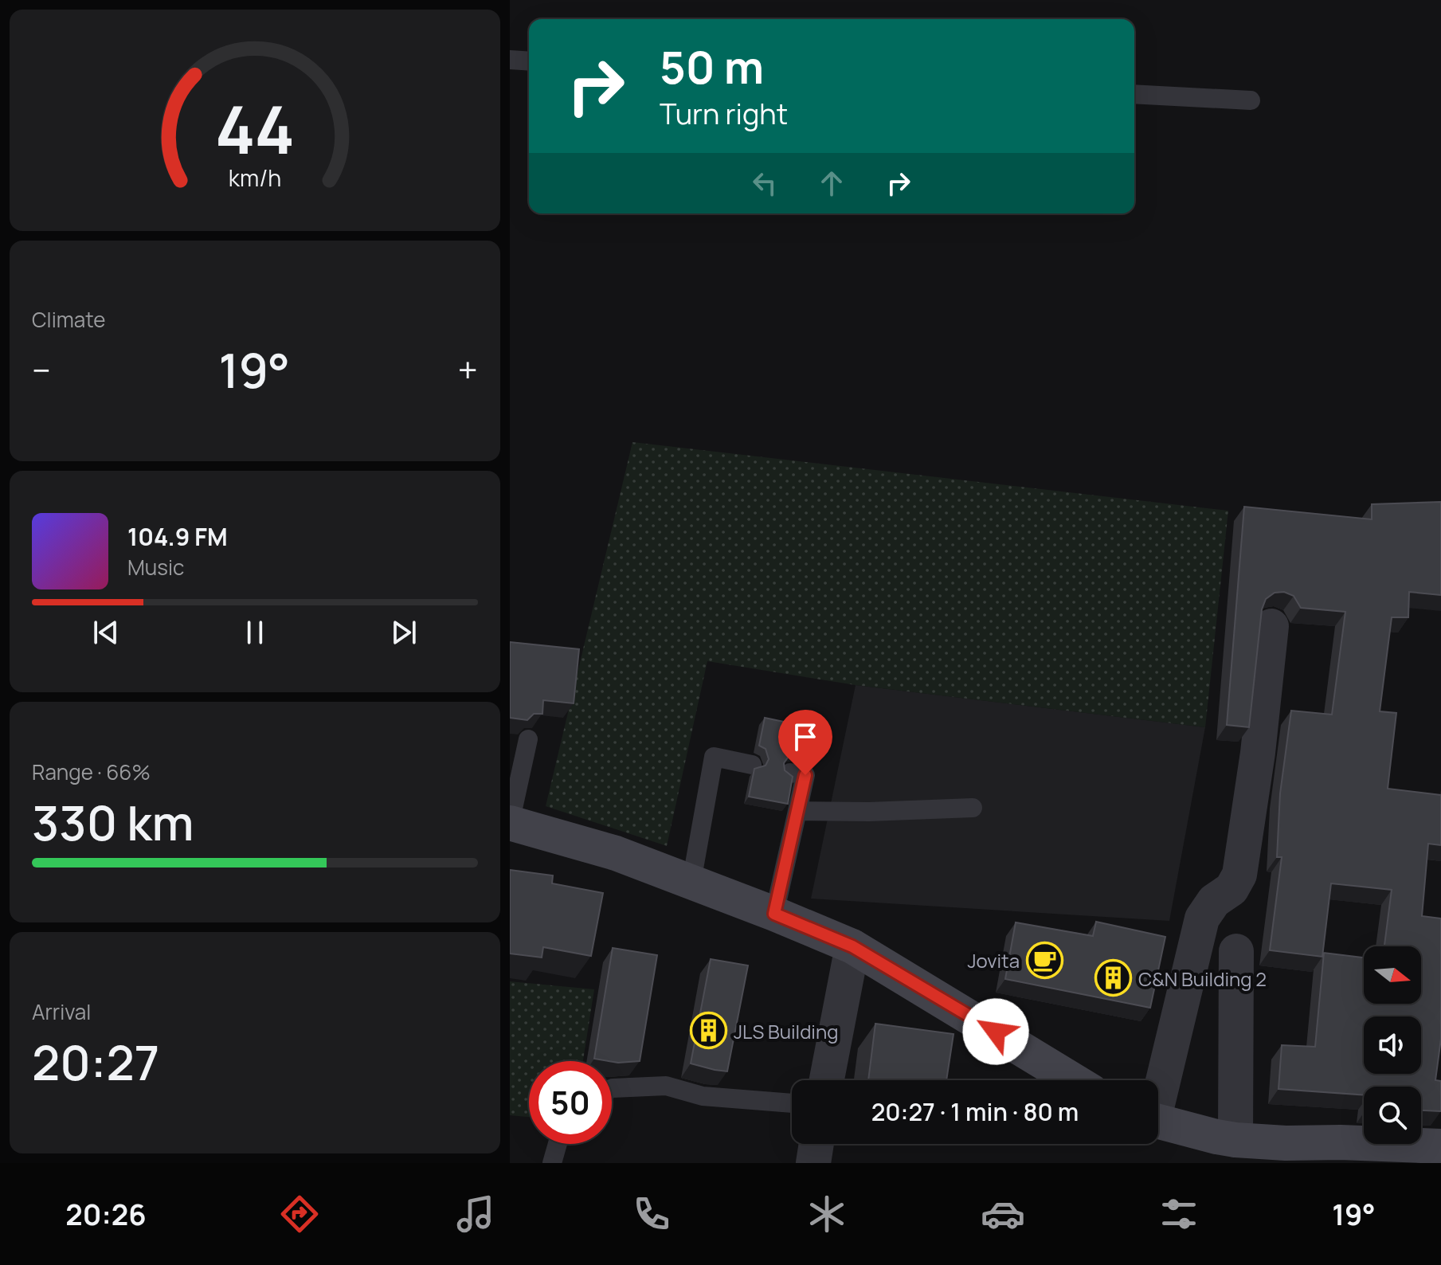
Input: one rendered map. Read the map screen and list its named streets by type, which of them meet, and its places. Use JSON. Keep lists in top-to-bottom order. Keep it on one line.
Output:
{"places":{"cafe":["Jovita"],"building":["C&N Building 2","JLS Building"]},"north":"right","page":{"turn":["50 m","Turn right"],"tile":["Climate",["Range · 66%","330 km"],["Arrival","20:27"]],"heat":["−","19°","+"],"song":["104.9 FM","Music"],"limit":"50","trip":"20:27 · 1 min · 80 m","tabs":["20:26","19°"],"gauge":["44","km/h"]}}
